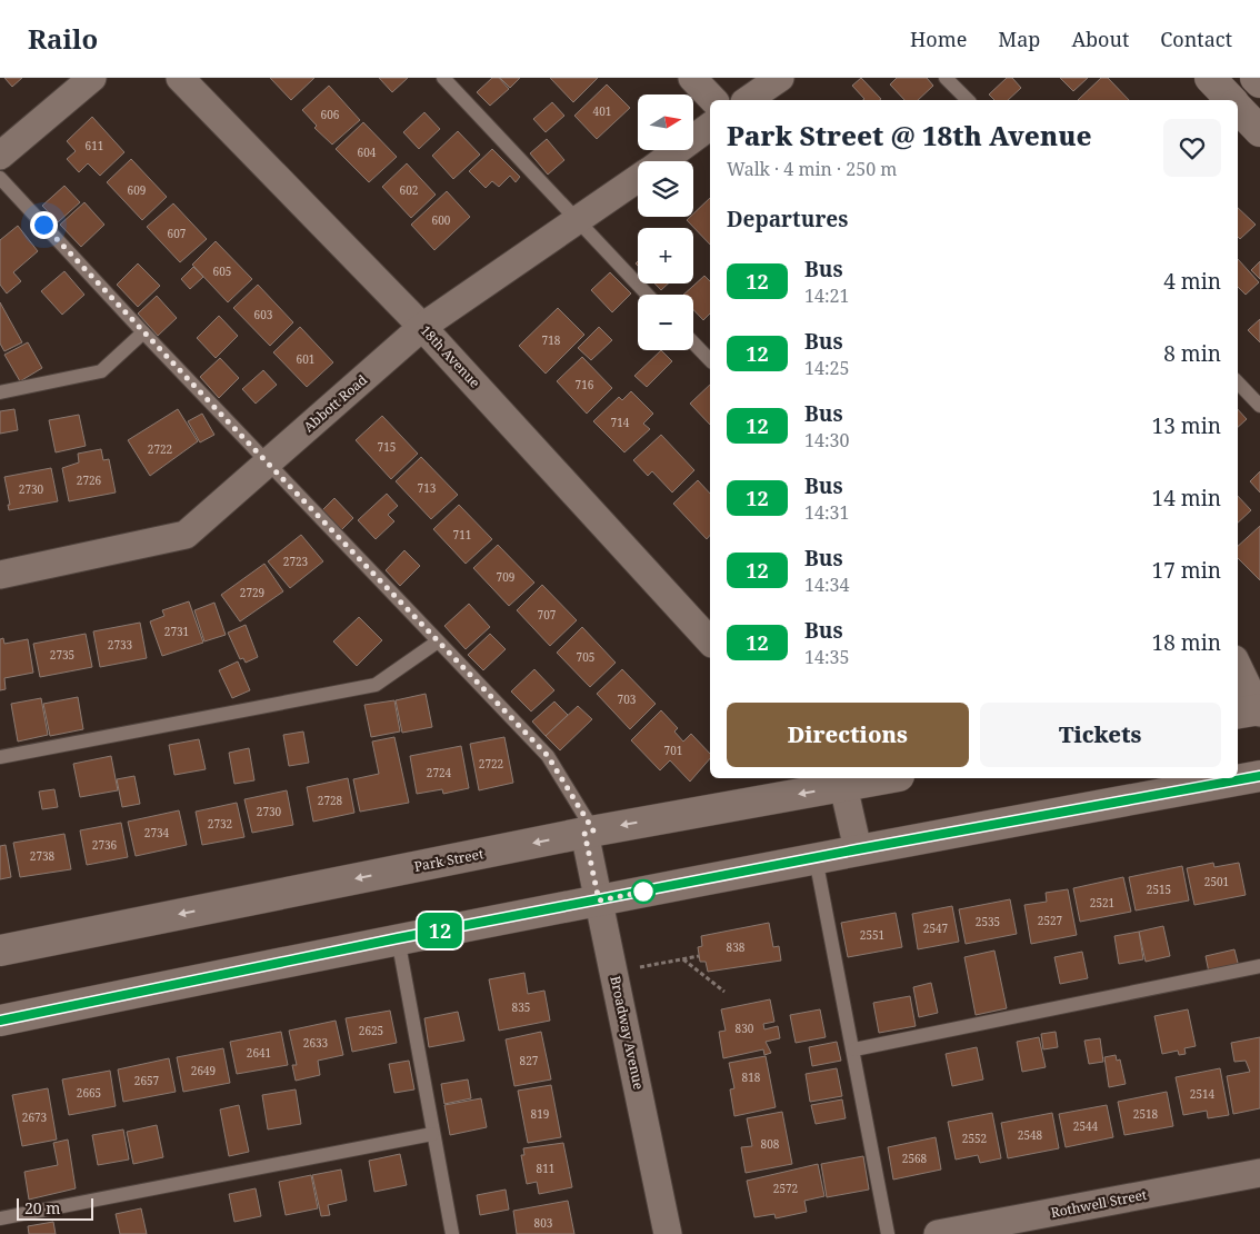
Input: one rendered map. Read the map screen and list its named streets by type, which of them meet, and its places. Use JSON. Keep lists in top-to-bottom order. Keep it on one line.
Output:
{"streets":{"street":["18th Avenue","Abbott Road","Park Street","Broadway Avenue","Rothwell Street"]},"crossings":[["18th Avenue","Abbott Road"],["Park Street","Broadway Avenue"]],"lines":["bus line 12"],"house_numbers":["401","606","611","604","609","602","600","607","605","603","718","601","716","714","715","2722","2726","713","2730","711","2723","709","2729","707","2731","2733","2735","705","703","701","2722","2724","2728","2730","2732","2734","2736","2738","2501","2515","2521","2527","2535","2547","2551","838","835","830","2625","2633","2641","827","2649","818","2657","2665","2514","819","2518","2673","2544","2548","2552","808","2568","811","2572","803"],"scale_bar":"20 m","north":"right","page":{"header":"Railo","nav":["Home","Map","About","Contact"],"on_map":"12","map_buttons":["+","−"],"heading":[["Park Street @ 18th Avenue","Walk · 4 min · 250 m"],"Departures"],"list":[{"mark":"12","name":"Bus","note":"14:21","value":"4 min"},{"mark":"12","name":"Bus","note":"14:25","value":"8 min"},{"mark":"12","name":"Bus","note":"14:30","value":"13 min"},{"mark":"12","name":"Bus","note":"14:31","value":"14 min"},{"mark":"12","name":"Bus","note":"14:34","value":"17 min"},{"mark":"12","name":"Bus","note":"14:35","value":"18 min"}],"buttons":["Directions","Tickets"],"scale":"20 m"}}
